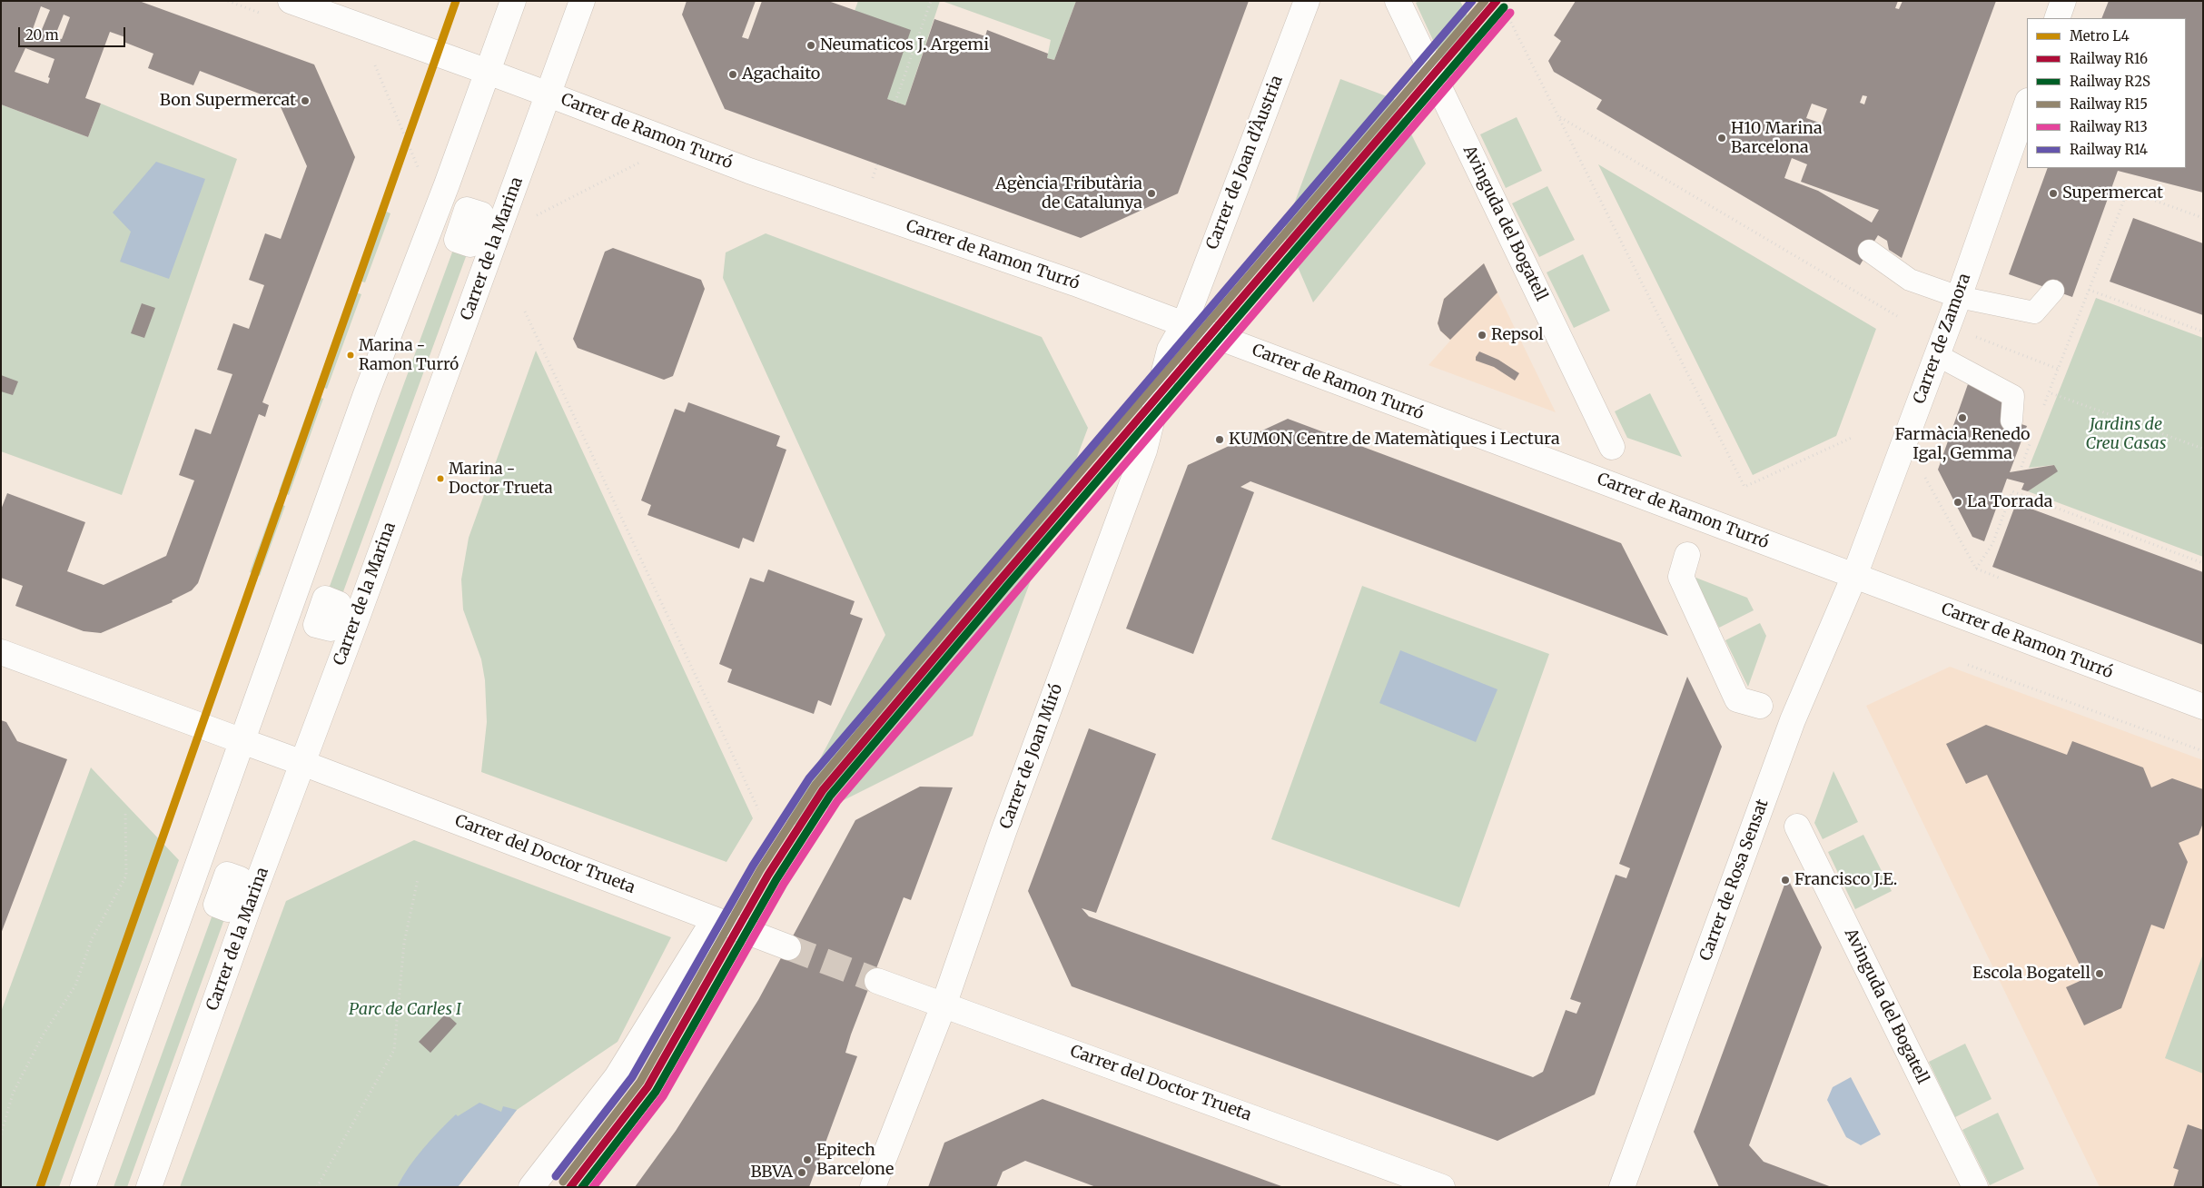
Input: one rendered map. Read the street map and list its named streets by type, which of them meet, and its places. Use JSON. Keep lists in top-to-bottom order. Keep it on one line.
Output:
{"streets":{"street":["Carrer de Ramon Turró","Carrer de Joan d'Àustria","Avinguda del Bogatell","Carrer de la Marina","Carrer de Zamora","Carrer de Joan Miró","Carrer del Doctor Trueta","Carrer de Rosa Sensat"]},"crossings":[["Carrer de Ramon Turró","Carrer de Joan d'Àustria"],["Carrer de Ramon Turró","Carrer de la Marina"],["Carrer de Ramon Turró","Carrer de Zamora"],["Carrer de Ramon Turró","Carrer de Joan Miró"],["Carrer de Ramon Turró","Carrer de Rosa Sensat"],["Carrer de Joan d'Àustria","Carrer de Joan Miró"],["Carrer de la Marina","Carrer del Doctor Trueta"],["Carrer de Zamora","Carrer de Rosa Sensat"],["Carrer de Joan Miró","Carrer del Doctor Trueta"]],"parks":["Jardins de Creu Casas","Parc de Carles I"],"places":["Neumaticos J. Argemi","Agachaito","Bon Supermercat","H10 Marina Barcelona","Agència Tributària de Catalunya","Supermercat","Repsol","Marina - Ramon Turró","Farmàcia Renedo Igal, Gemma","KUMON Centre de Matemàtiques i Lectura","Marina - Doctor Trueta","La Torrada","Francisco J.E.","Escola Bogatell","Epitech Barcelone","BBVA"],"lines":["metro line L4","rail line R16","rail line R15","rail line R14","rail line R2S","rail line R13"],"legend":["Metro L4","Railway R16","Railway R2S","Railway R15","Railway R13","Railway R14"],"scale_bar":"20 m"}
